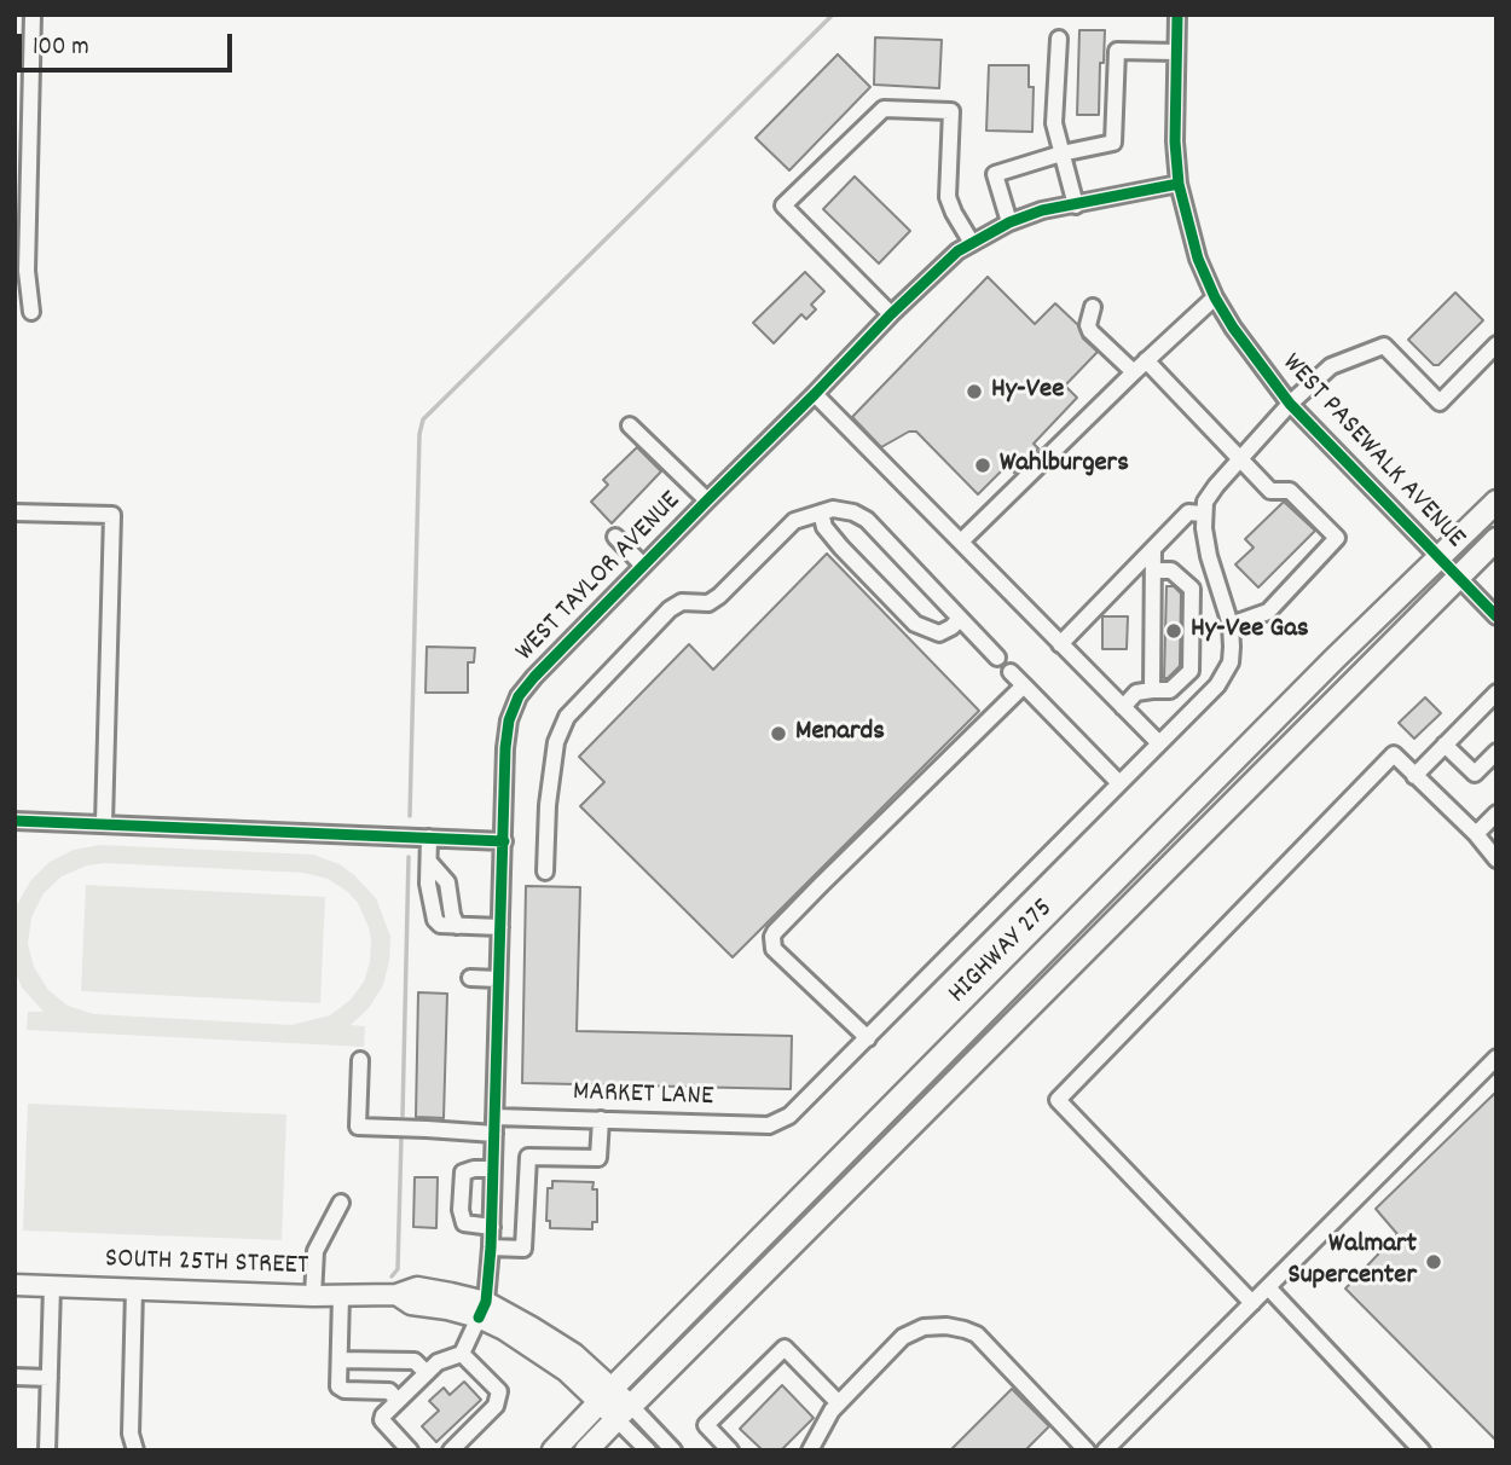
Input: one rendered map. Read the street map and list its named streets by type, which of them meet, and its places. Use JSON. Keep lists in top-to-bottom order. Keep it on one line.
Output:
{"streets":{"highway":["HIGHWAY 275"],"main road":["SOUTH 25TH STREET"],"street":["WEST PASEWALK AVENUE","WEST TAYLOR AVENUE","MARKET LANE"]},"crossings":[["WEST PASEWALK AVENUE","WEST TAYLOR AVENUE"],["WEST PASEWALK AVENUE","HIGHWAY 275"],["WEST TAYLOR AVENUE","MARKET LANE"],["WEST TAYLOR AVENUE","SOUTH 25TH STREET"],["HIGHWAY 275","SOUTH 25TH STREET"]],"places":["Hy-Vee","Wahlburgers","Hy-Vee Gas","Menards","Walmart Supercenter"],"scale_bar":"100 m"}
